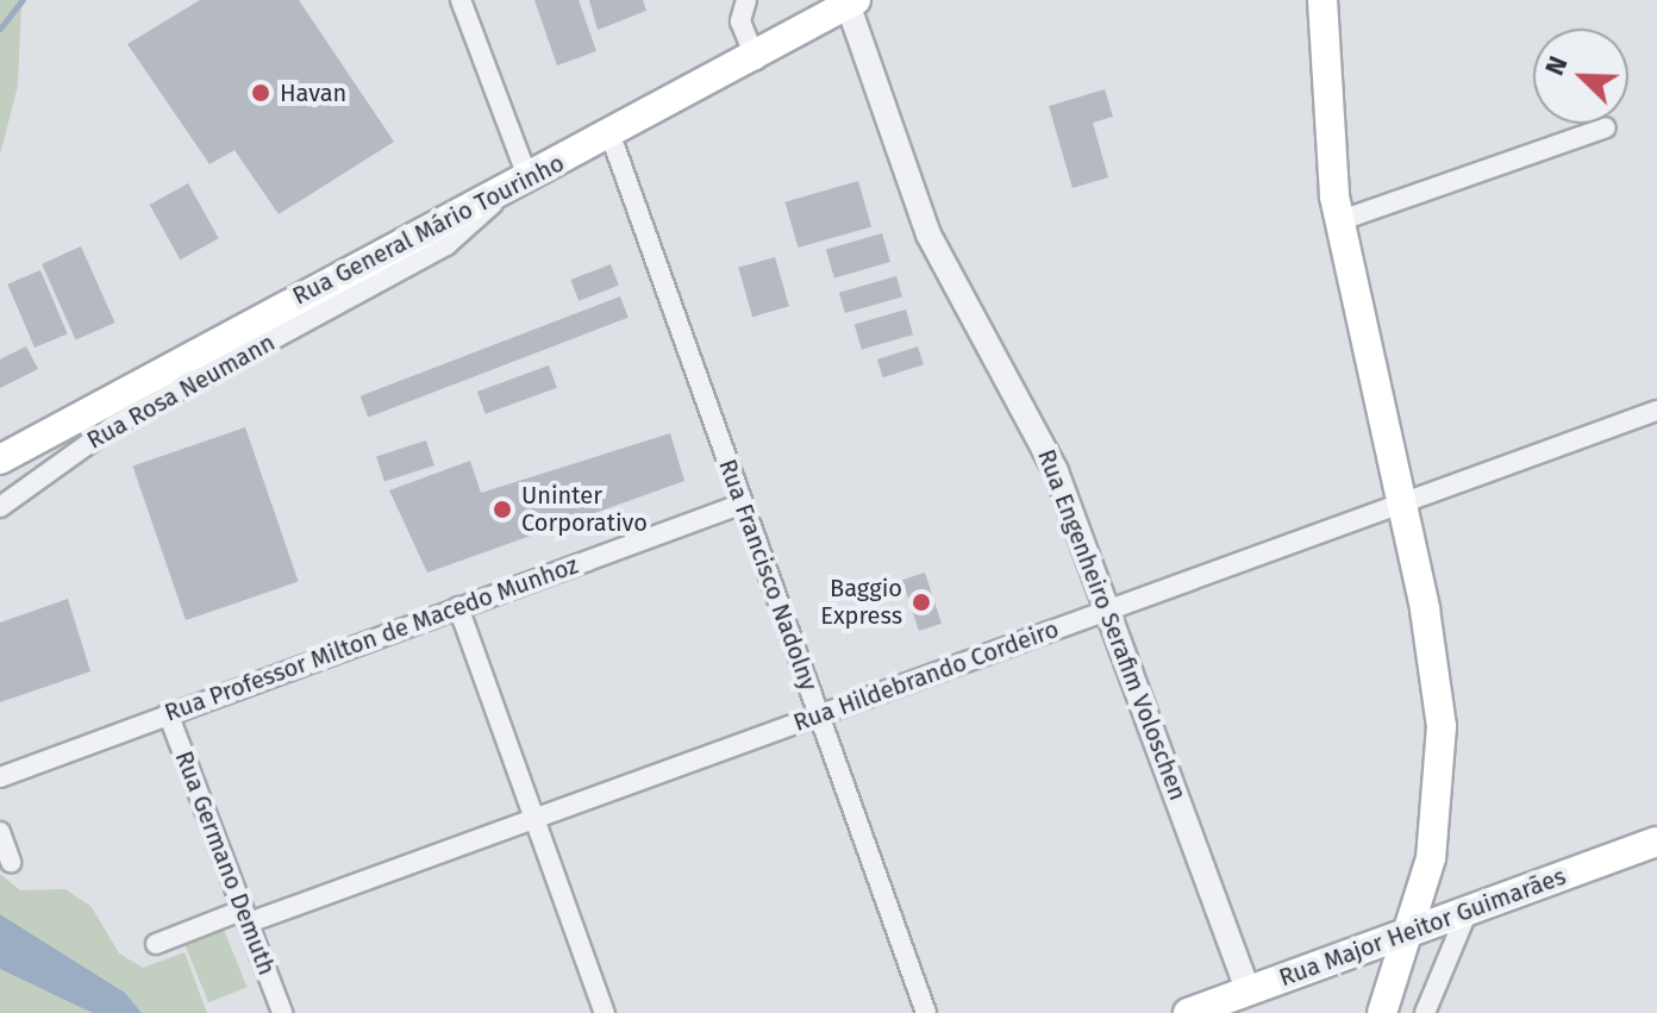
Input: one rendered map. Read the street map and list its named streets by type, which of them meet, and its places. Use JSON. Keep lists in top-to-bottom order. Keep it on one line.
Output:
{"streets":{"main road":["Rua General Mário Tourinho","Rua Major Heitor Guimarães"],"street":["Rua Rosa Neumann","Rua Francisco Nadolny","Rua Engenheiro Serafim Voloschen","Rua Professor Milton de Macedo Munhoz","Rua Hildebrando Cordeiro","Rua Germano Demuth"]},"crossings":[["Rua General Mário Tourinho","Rua Rosa Neumann"],["Rua General Mário Tourinho","Rua Francisco Nadolny"],["Rua General Mário Tourinho","Rua Engenheiro Serafim Voloschen"],["Rua Francisco Nadolny","Rua Professor Milton de Macedo Munhoz"],["Rua Francisco Nadolny","Rua Hildebrando Cordeiro"],["Rua Engenheiro Serafim Voloschen","Rua Hildebrando Cordeiro"],["Rua Engenheiro Serafim Voloschen","Rua Major Heitor Guimarães"],["Rua Professor Milton de Macedo Munhoz","Rua Germano Demuth"],["Rua Hildebrando Cordeiro","Rua Germano Demuth"]],"places":["Havan","Uninter Corporativo","Baggio Express"],"north":"top left"}
